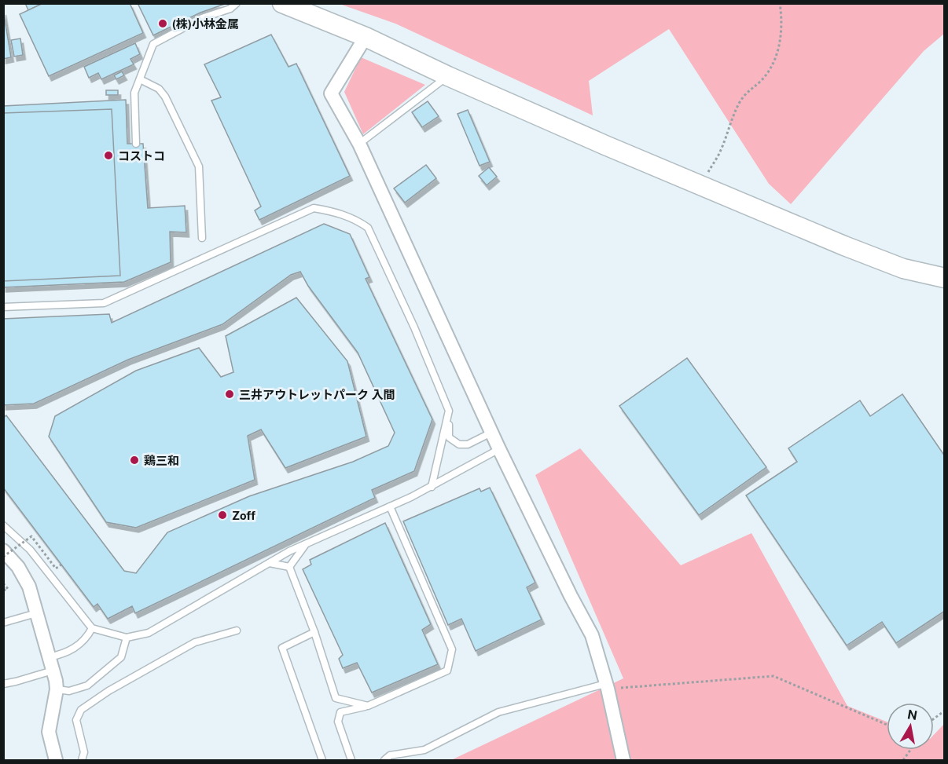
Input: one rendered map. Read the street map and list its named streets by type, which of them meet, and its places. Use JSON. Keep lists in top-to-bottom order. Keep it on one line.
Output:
{"places":["(株)小林金属","コストコ","三井アウトレットパーク 入間","鶏三和","Zoff"],"north":"top"}
